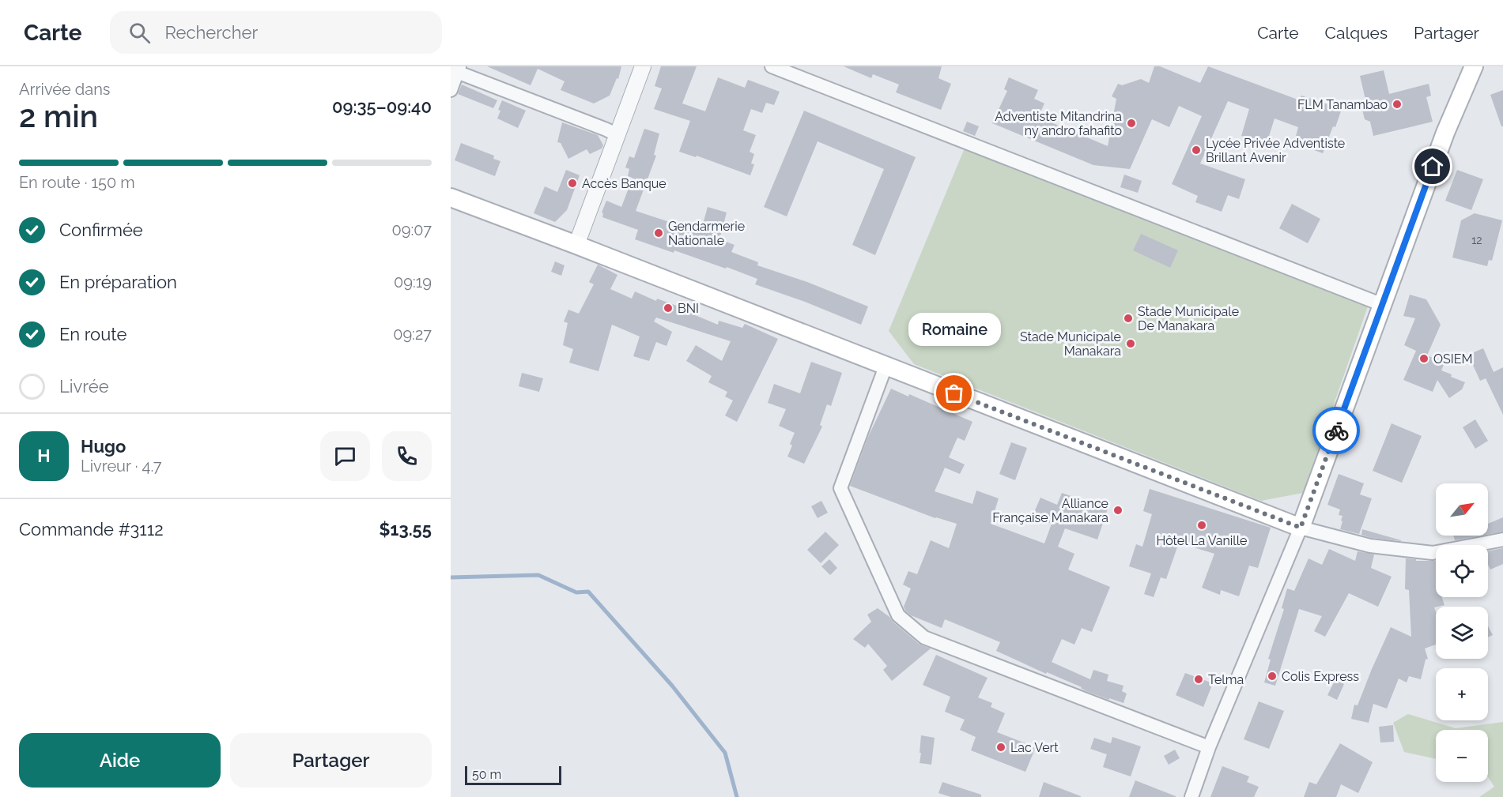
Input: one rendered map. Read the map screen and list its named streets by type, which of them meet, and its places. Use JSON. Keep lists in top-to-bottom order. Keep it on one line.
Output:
{"places":["FLM Tanambao","Adventiste Mitandrina ny andro fahafito","Lycée Privée Adventiste Brillant Avenir","Accès Banque","Gendarmerie Nationale","BNI","Stade Municipale De Manakara","Stade Municipale Manakara","OSIEM","Romaine","Alliance Française Manakara","Hôtel La Vanille","Colis Express","Telma","Lac Vert"],"house_numbers":["12"],"scale_bar":"50 m","north":"top right","page":{"header":"Carte","search":"Rechercher","nav":["Carte","Calques","Partager"],"heading":["2 min","Arrivée dans","09:35–09:40"],"panel":["Hugo","Livreur · 4.7","Commande #3112","$13.55"],"bar":"En route · 150 m","list":[["Confirmée","09:07"],["En préparation","09:19"],["En route","09:27"],"Livrée"],"bubble":"Romaine","round":"H","map_buttons":["+","−"],"buttons":["Aide","Partager"],"scale":"50 m"}}
